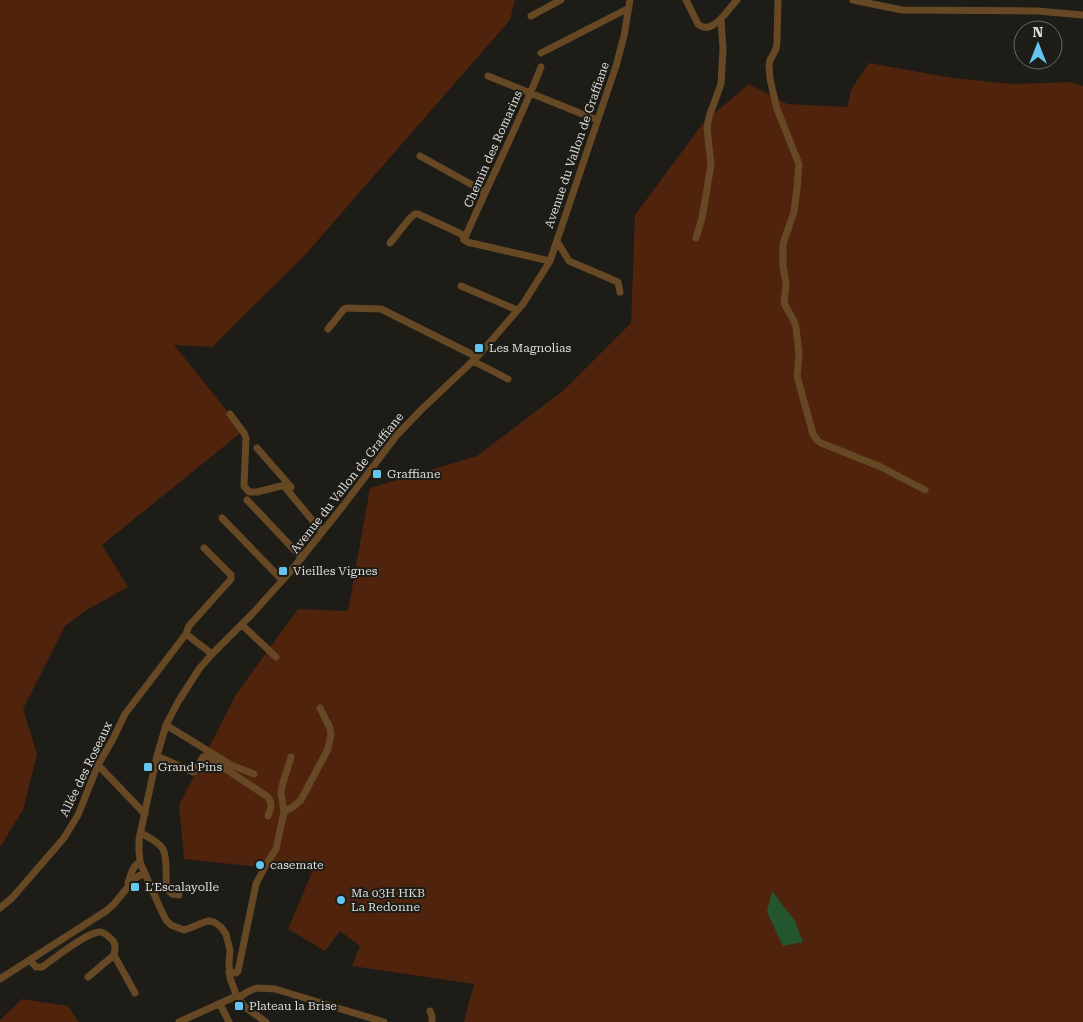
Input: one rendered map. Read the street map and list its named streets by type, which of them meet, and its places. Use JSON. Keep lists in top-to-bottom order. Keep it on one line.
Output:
{"streets":{"street":["Avenue du Vallon de Graffiane","Chemin des Romarins","Allée des Roseaux"]},"places":{"transit":["Les Magnolias","Graffiane","Vieilles Vignes","Grand Pins","L'Escalayolle","Plateau la Brise"],"other":["casemate","Ma 03H HKB La Redonne"]},"north":"top"}
